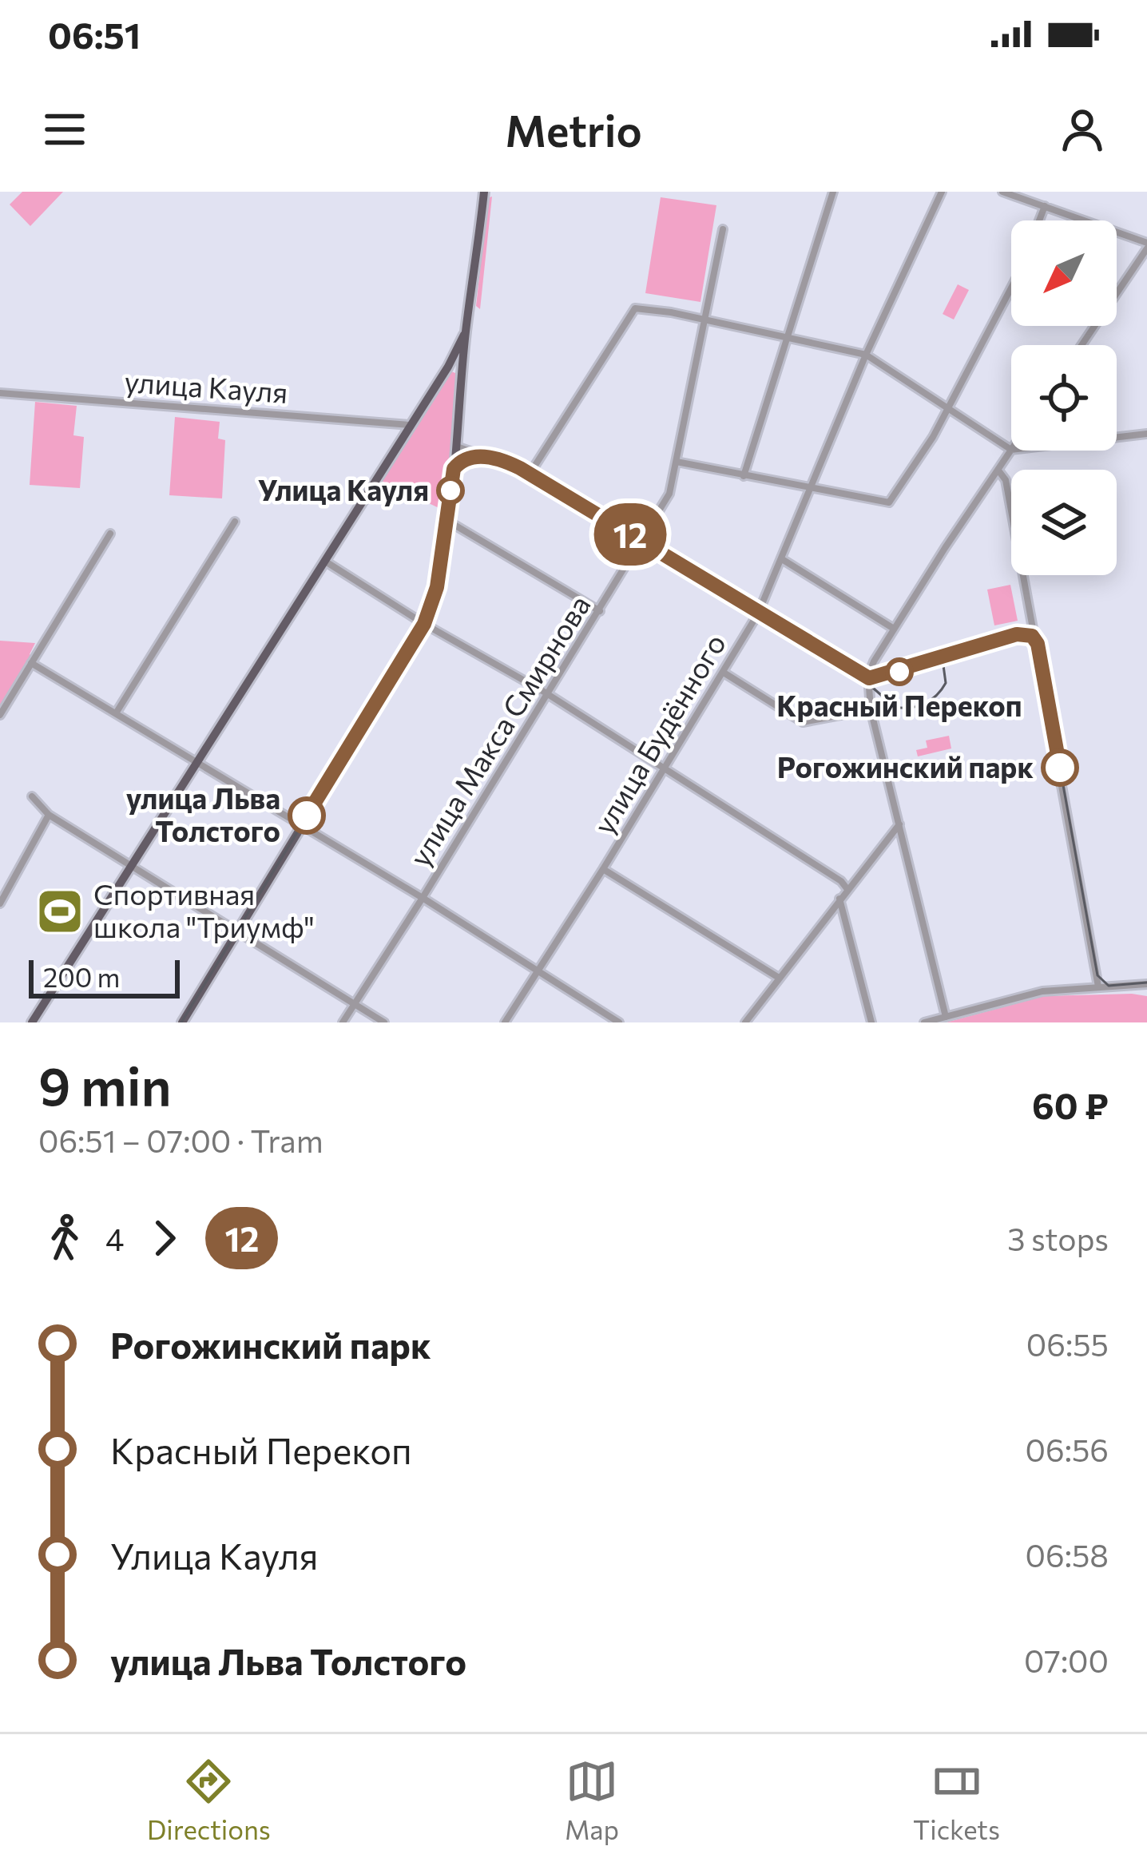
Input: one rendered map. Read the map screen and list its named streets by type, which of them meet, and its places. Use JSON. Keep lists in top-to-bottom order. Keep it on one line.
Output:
{"streets":{"street":["улица Кауля","улица Макса Смирнова","улица Будённого"]},"places":{"other":["Улица Кауля","Красный Перекоп","Рогожинский парк","улица Льва Толстого"],"sports":["Спортивная школа \"Триумф\""]},"lines":["tram line 12"],"scale_bar":"200 m","north":"bottom left","page":{"status":"06:51","header":"Metrio","on_map":"12","scale":"200 m","heading":["9 min","06:51 – 07:00 · Tram","60 ₽"],"legs":["4","12","3 stops"],"list":[{"name":"Рогожинский парк","value":"06:55"},{"name":"Красный Перекоп","value":"06:56"},{"name":"Улица Кауля","value":"06:58"},{"name":"улица Льва Толстого","value":"07:00"}],"tabs":["Directions","Map","Tickets"]}}
